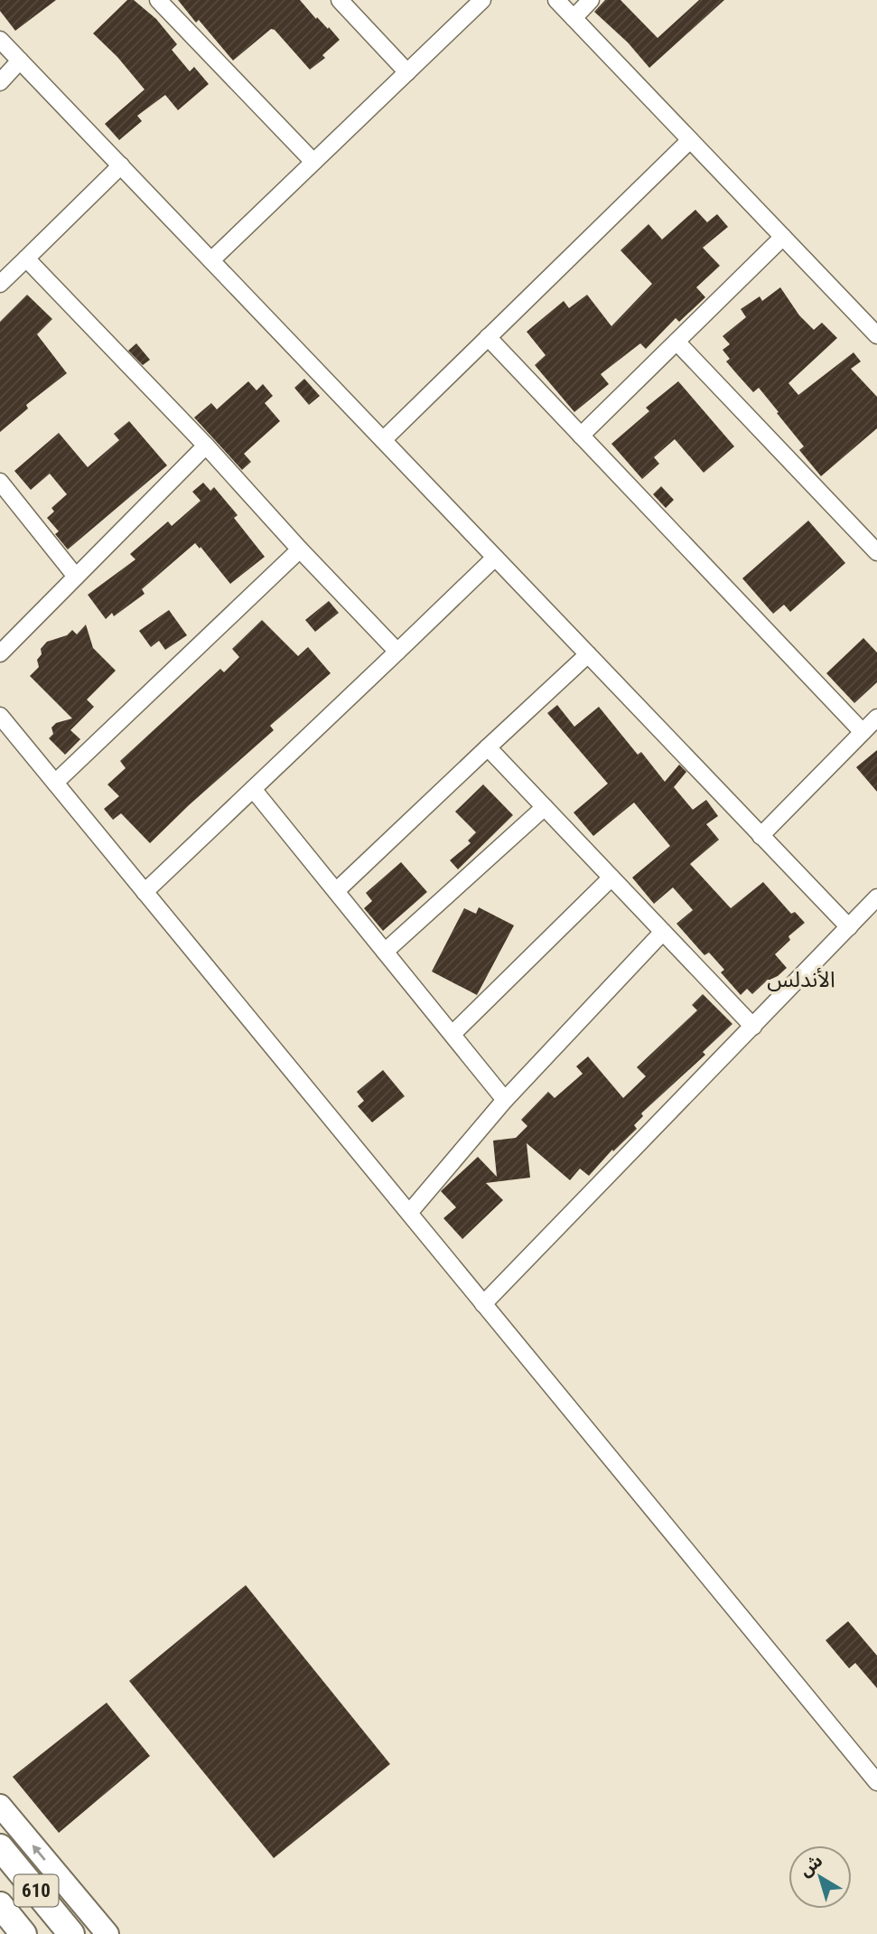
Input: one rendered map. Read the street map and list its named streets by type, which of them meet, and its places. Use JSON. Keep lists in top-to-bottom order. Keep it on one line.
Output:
{"streets":{"main road":["610"]},"districts":["الأندلس"],"north":"top left"}
